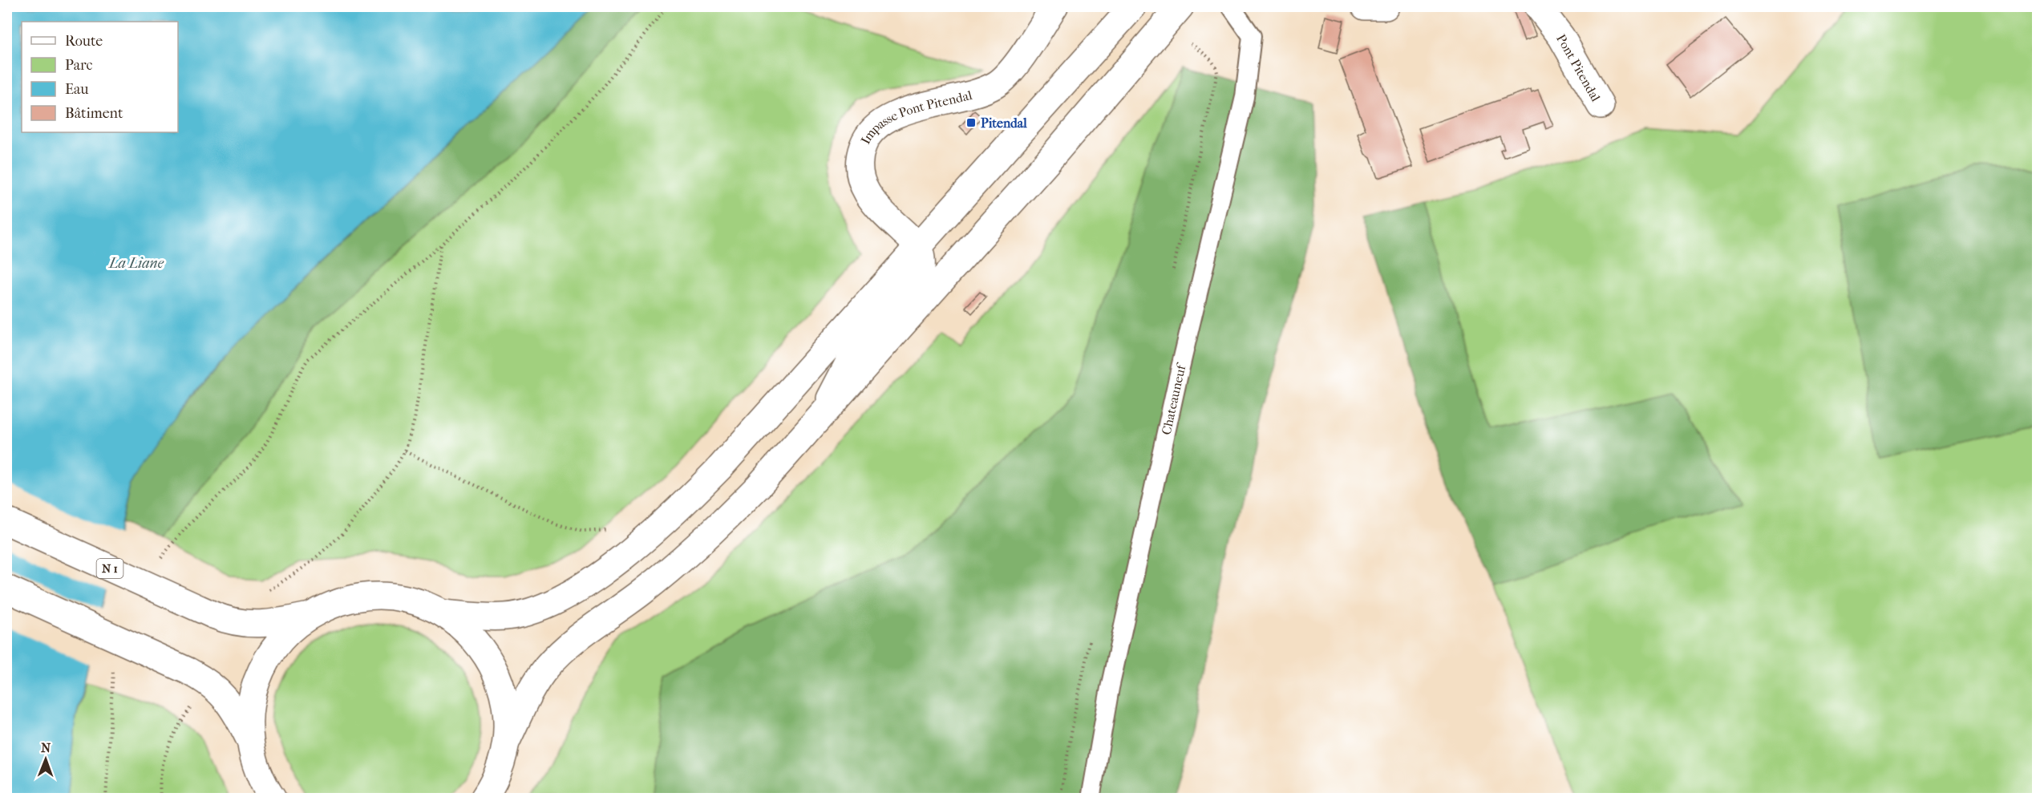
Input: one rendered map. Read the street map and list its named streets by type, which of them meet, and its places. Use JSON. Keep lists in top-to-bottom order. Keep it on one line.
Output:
{"streets":{"main road":["Pont Pitendal","Impasse Pont Pitendal","N 1"],"lane":["Chateauneuf"]},"water":["La Liane"],"places":{"transit":["Pitendal"]},"legend":["Route","Parc","Eau","Bâtiment"],"north":"top"}
